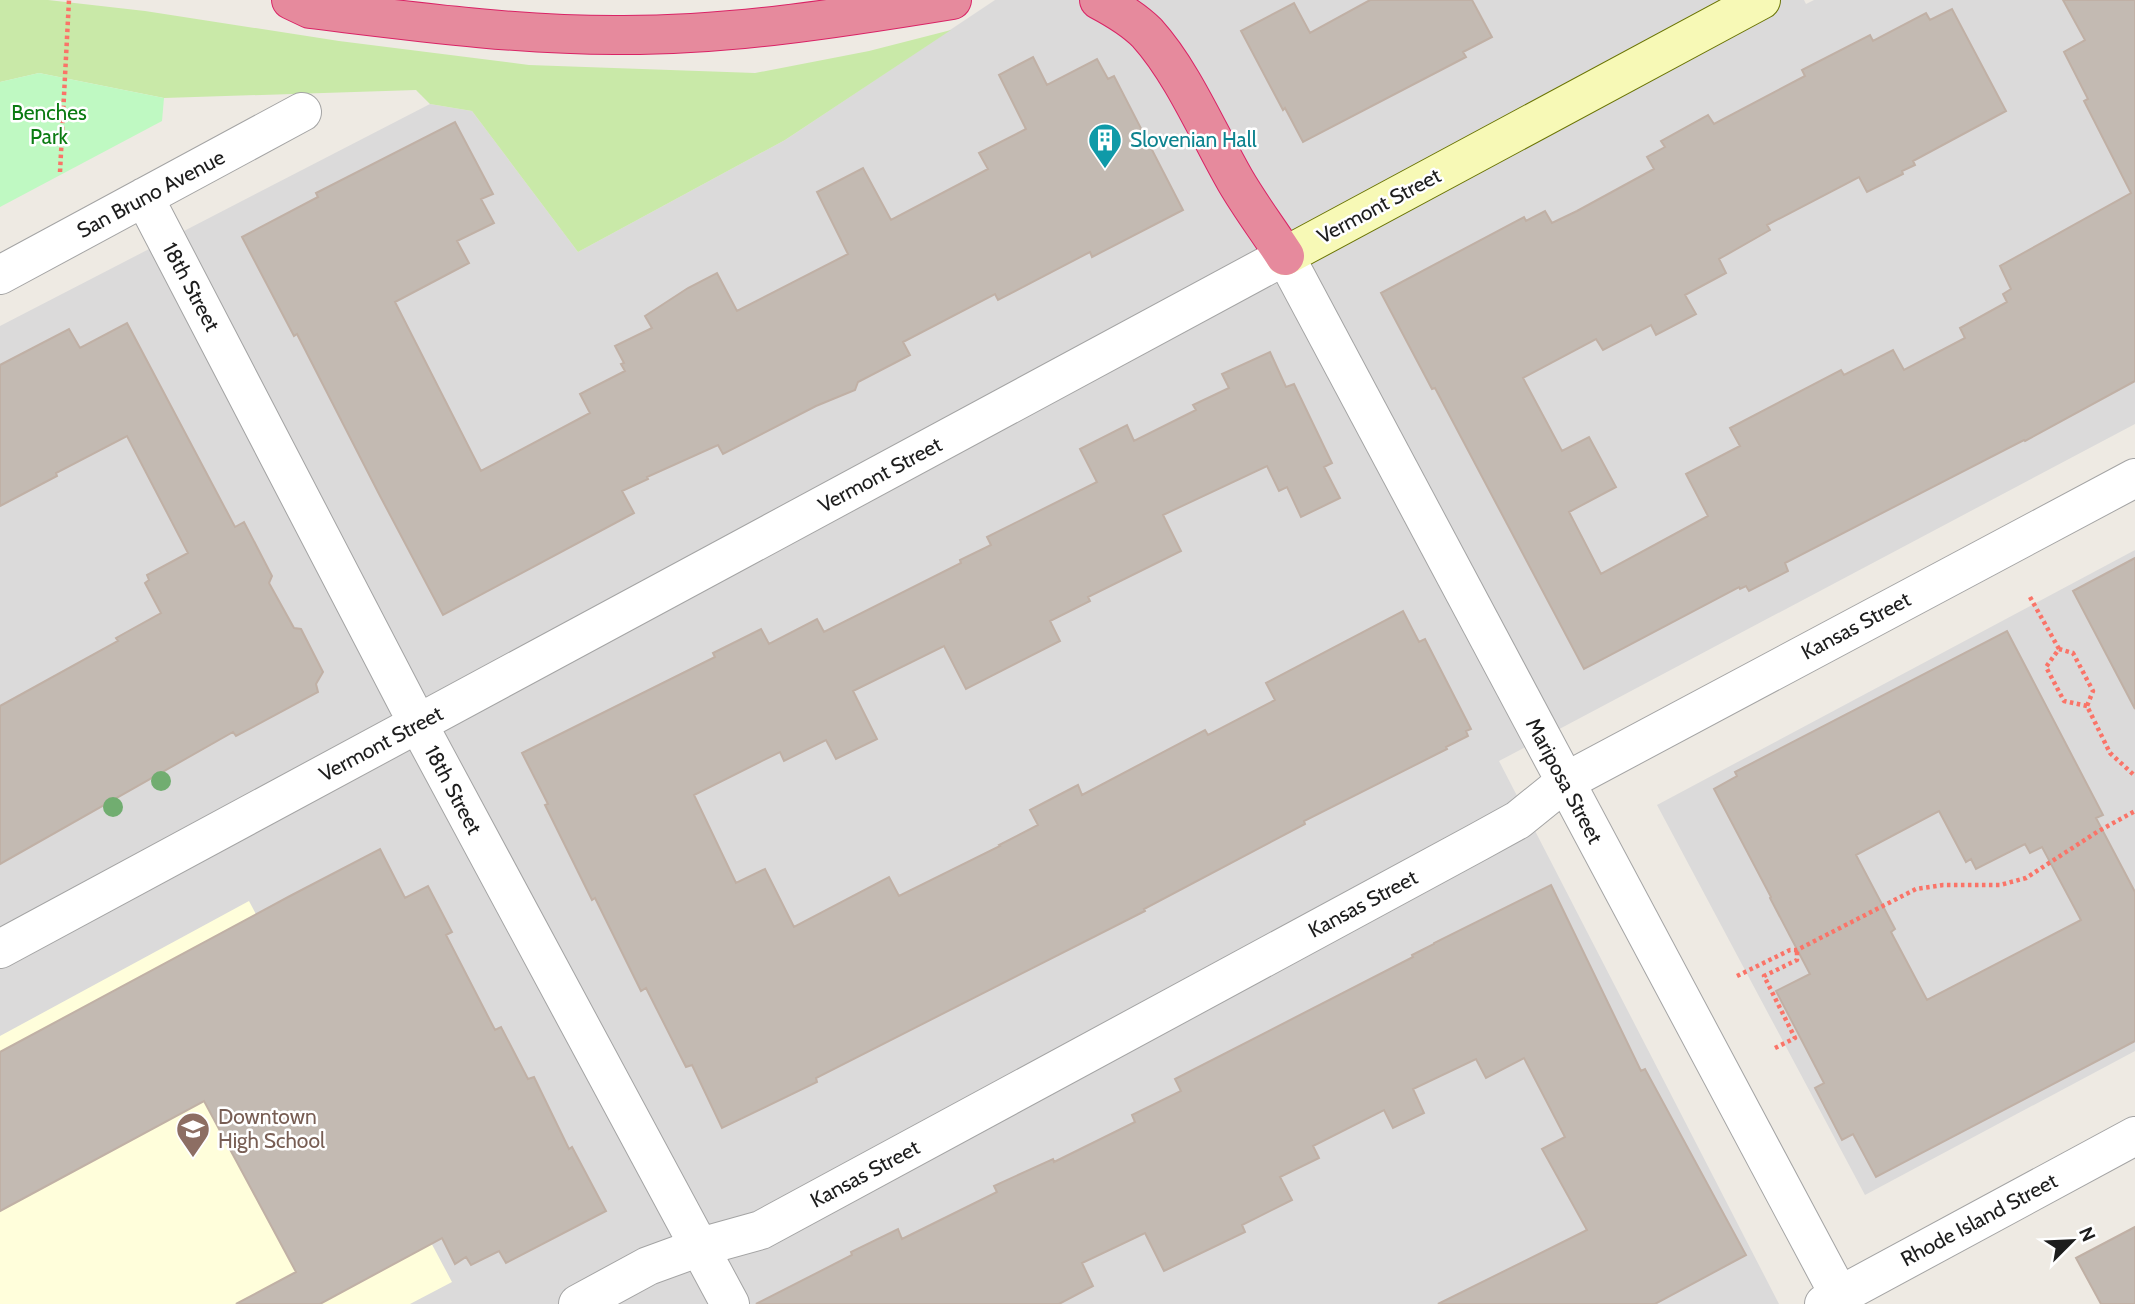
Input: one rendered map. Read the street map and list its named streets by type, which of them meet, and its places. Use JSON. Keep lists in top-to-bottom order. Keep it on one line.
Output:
{"streets":{"main road":["Vermont Street"],"street":["San Bruno Avenue","18th Street","Kansas Street","Mariposa Street","Rhode Island Street"]},"crossings":[["San Bruno Avenue","18th Street"],["Vermont Street","18th Street"],["Vermont Street","Mariposa Street"],["18th Street","Kansas Street"],["Kansas Street","Mariposa Street"],["Mariposa Street","Rhode Island Street"]],"parks":["Benches Park"],"places":{"building":["Slovenian Hall"],"school or university":["Downtown High School"]},"north":"top right"}
